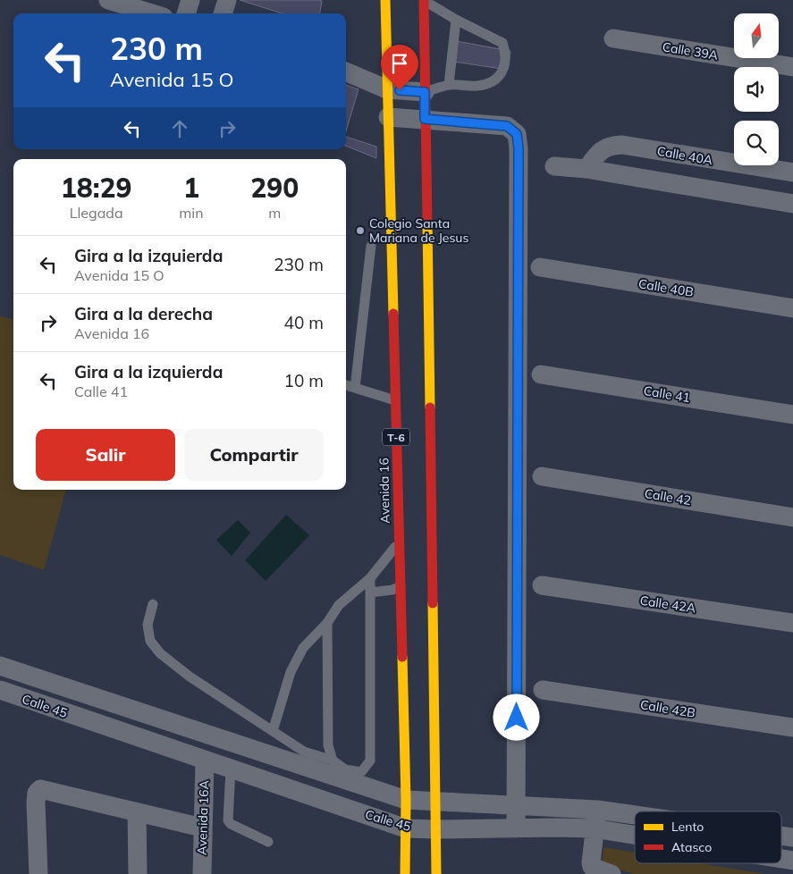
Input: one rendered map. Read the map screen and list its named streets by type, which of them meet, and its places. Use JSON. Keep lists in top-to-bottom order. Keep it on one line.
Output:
{"streets":{"highway":["T-6","Avenida 16"],"street":["Calle 39A","Calle 40A","Calle 40B","Calle 41","Calle 42","Calle 42A","Calle 45","Calle 42B","Avenida 16A"]},"crossings":[["Avenida 16","Calle 45"],["Calle 45","Avenida 16A"]],"places":["Colegio Santa Mariana de Jesus"],"legend":["Lento","Atasco"],"north":"top","page":{"turn":["230 m","Avenida 15 O"],"eta":["18:29","Llegada","1","min","290","m"],"list":[{"name":"Gira a la izquierda","note":"Avenida 15 O","value":"230 m"},{"name":"Gira a la derecha","note":"Avenida 16","value":"40 m"},{"name":"Gira a la izquierda","note":"Calle 41","value":"10 m"}],"buttons":["Salir","Compartir"]}}
